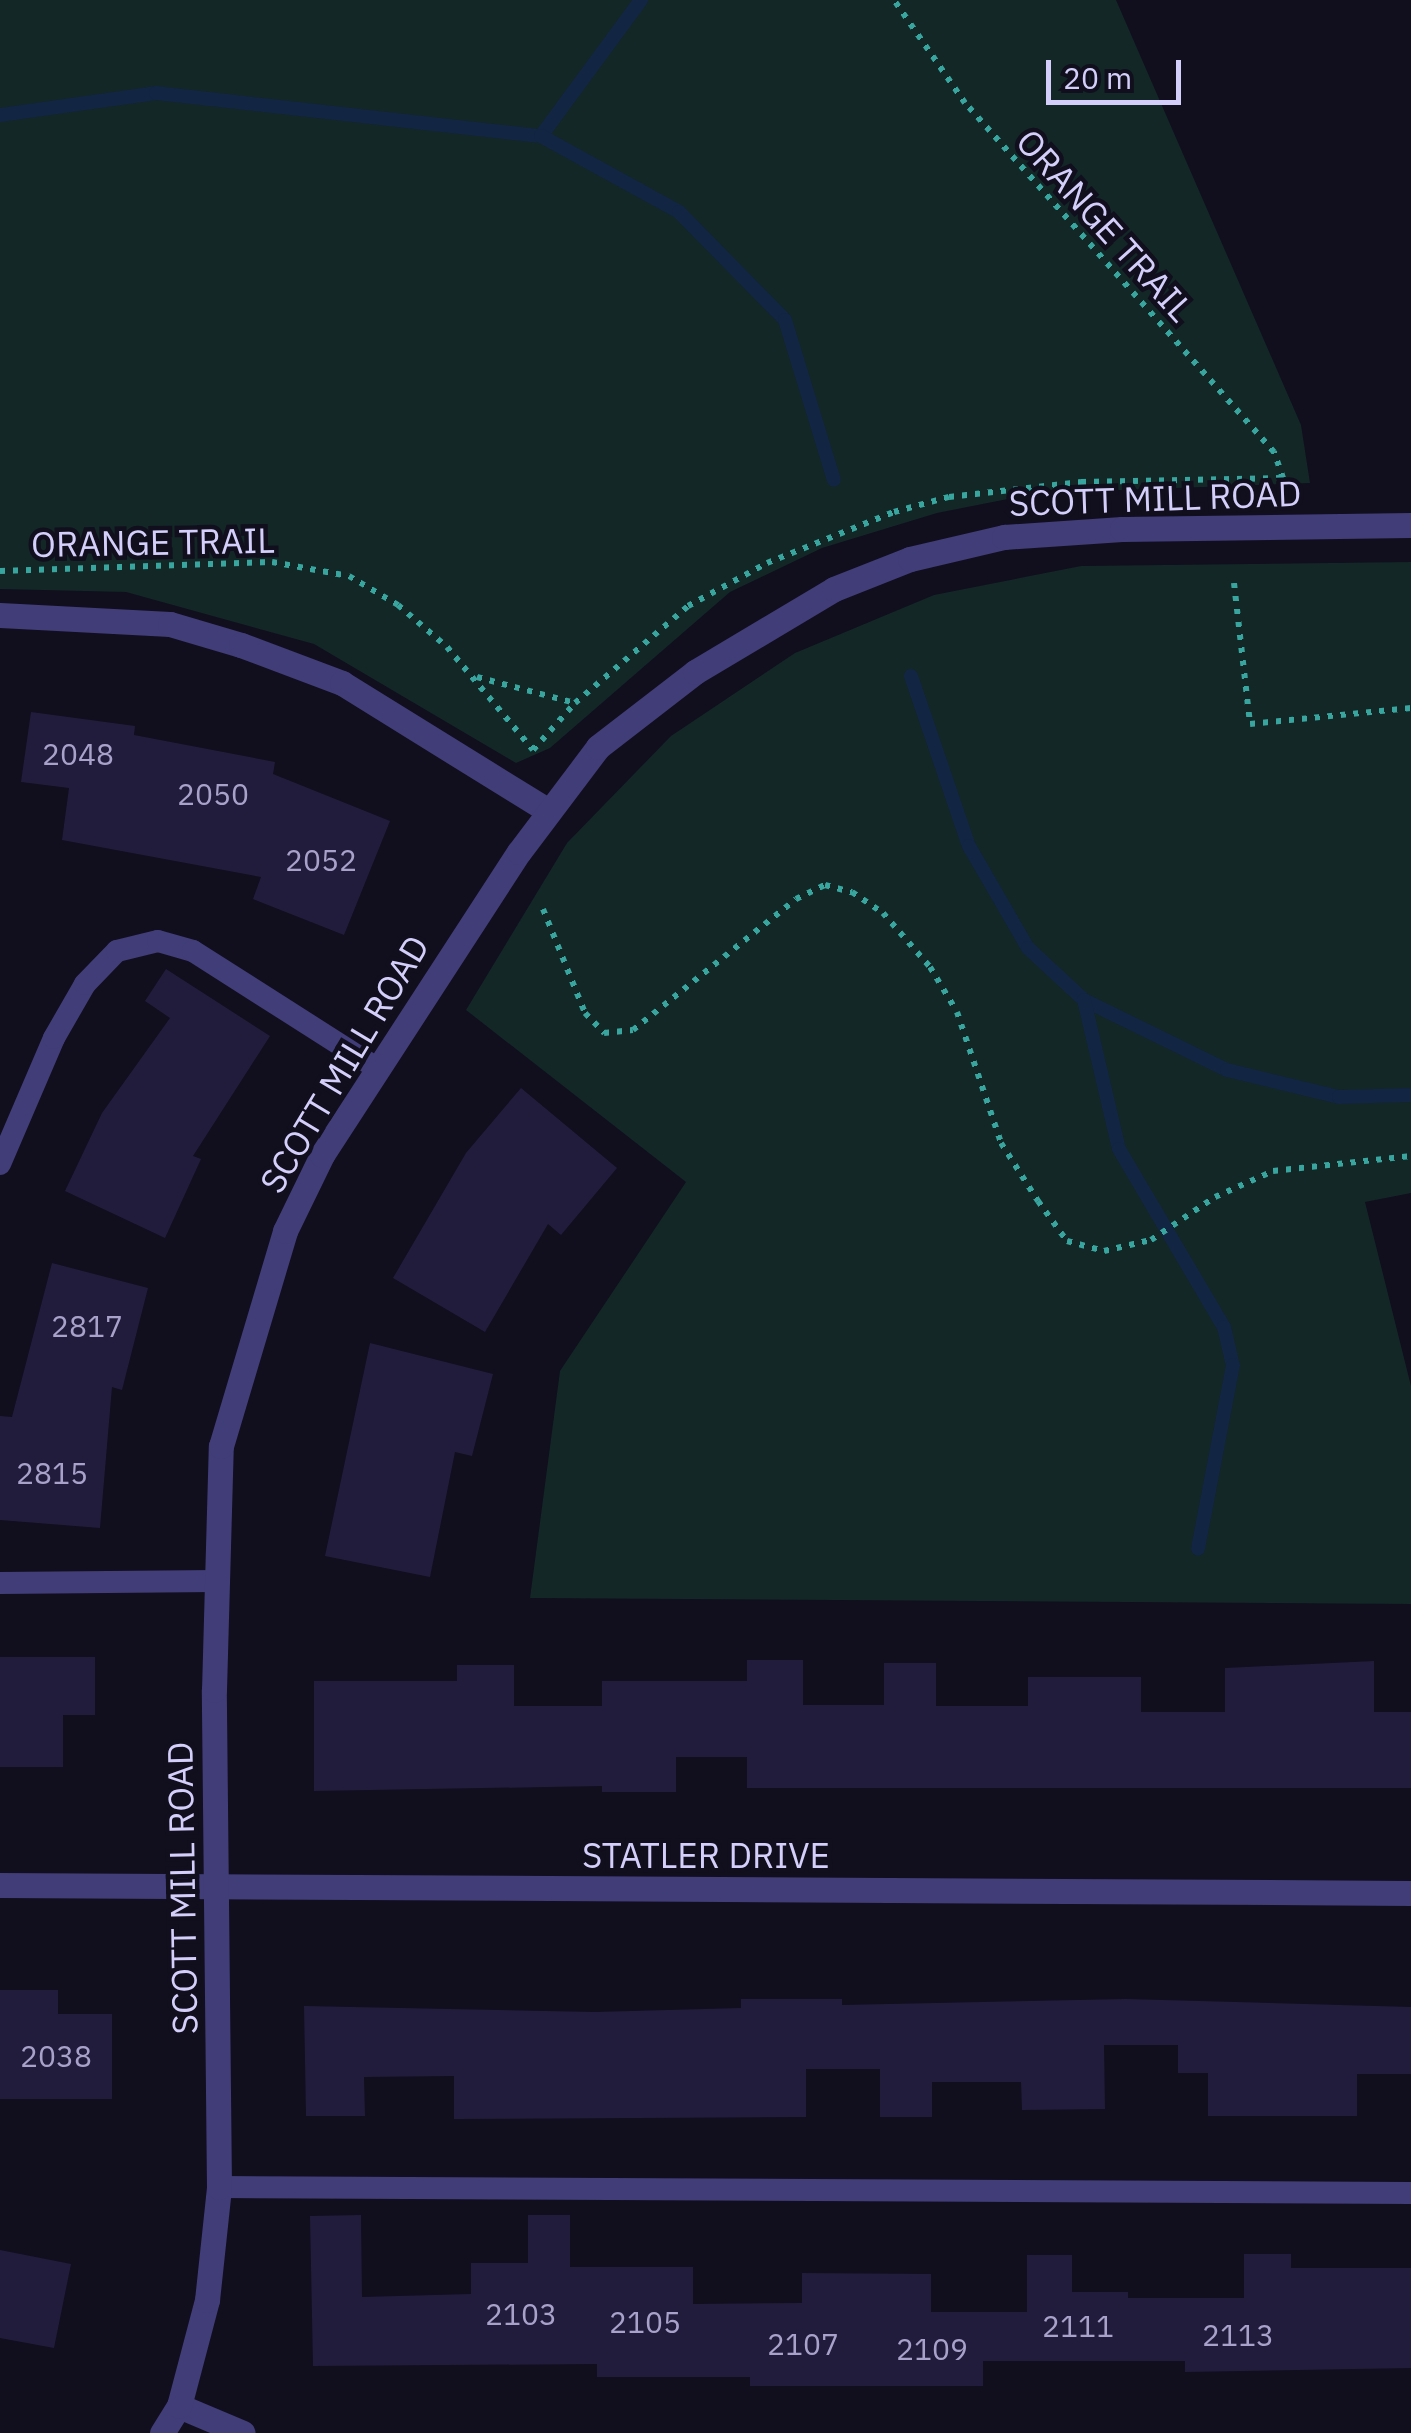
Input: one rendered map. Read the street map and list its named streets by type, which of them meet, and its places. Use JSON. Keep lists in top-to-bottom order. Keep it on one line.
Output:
{"streets":{"street":["SCOTT MILL ROAD","STATLER DRIVE"],"path":["ORANGE TRAIL"]},"crossings":[["SCOTT MILL ROAD","STATLER DRIVE"]],"house_numbers":["2048","2050","2052","2817","2815","2038","2103","2105","2111","2113","2107","2109"],"scale_bar":"20 m"}
